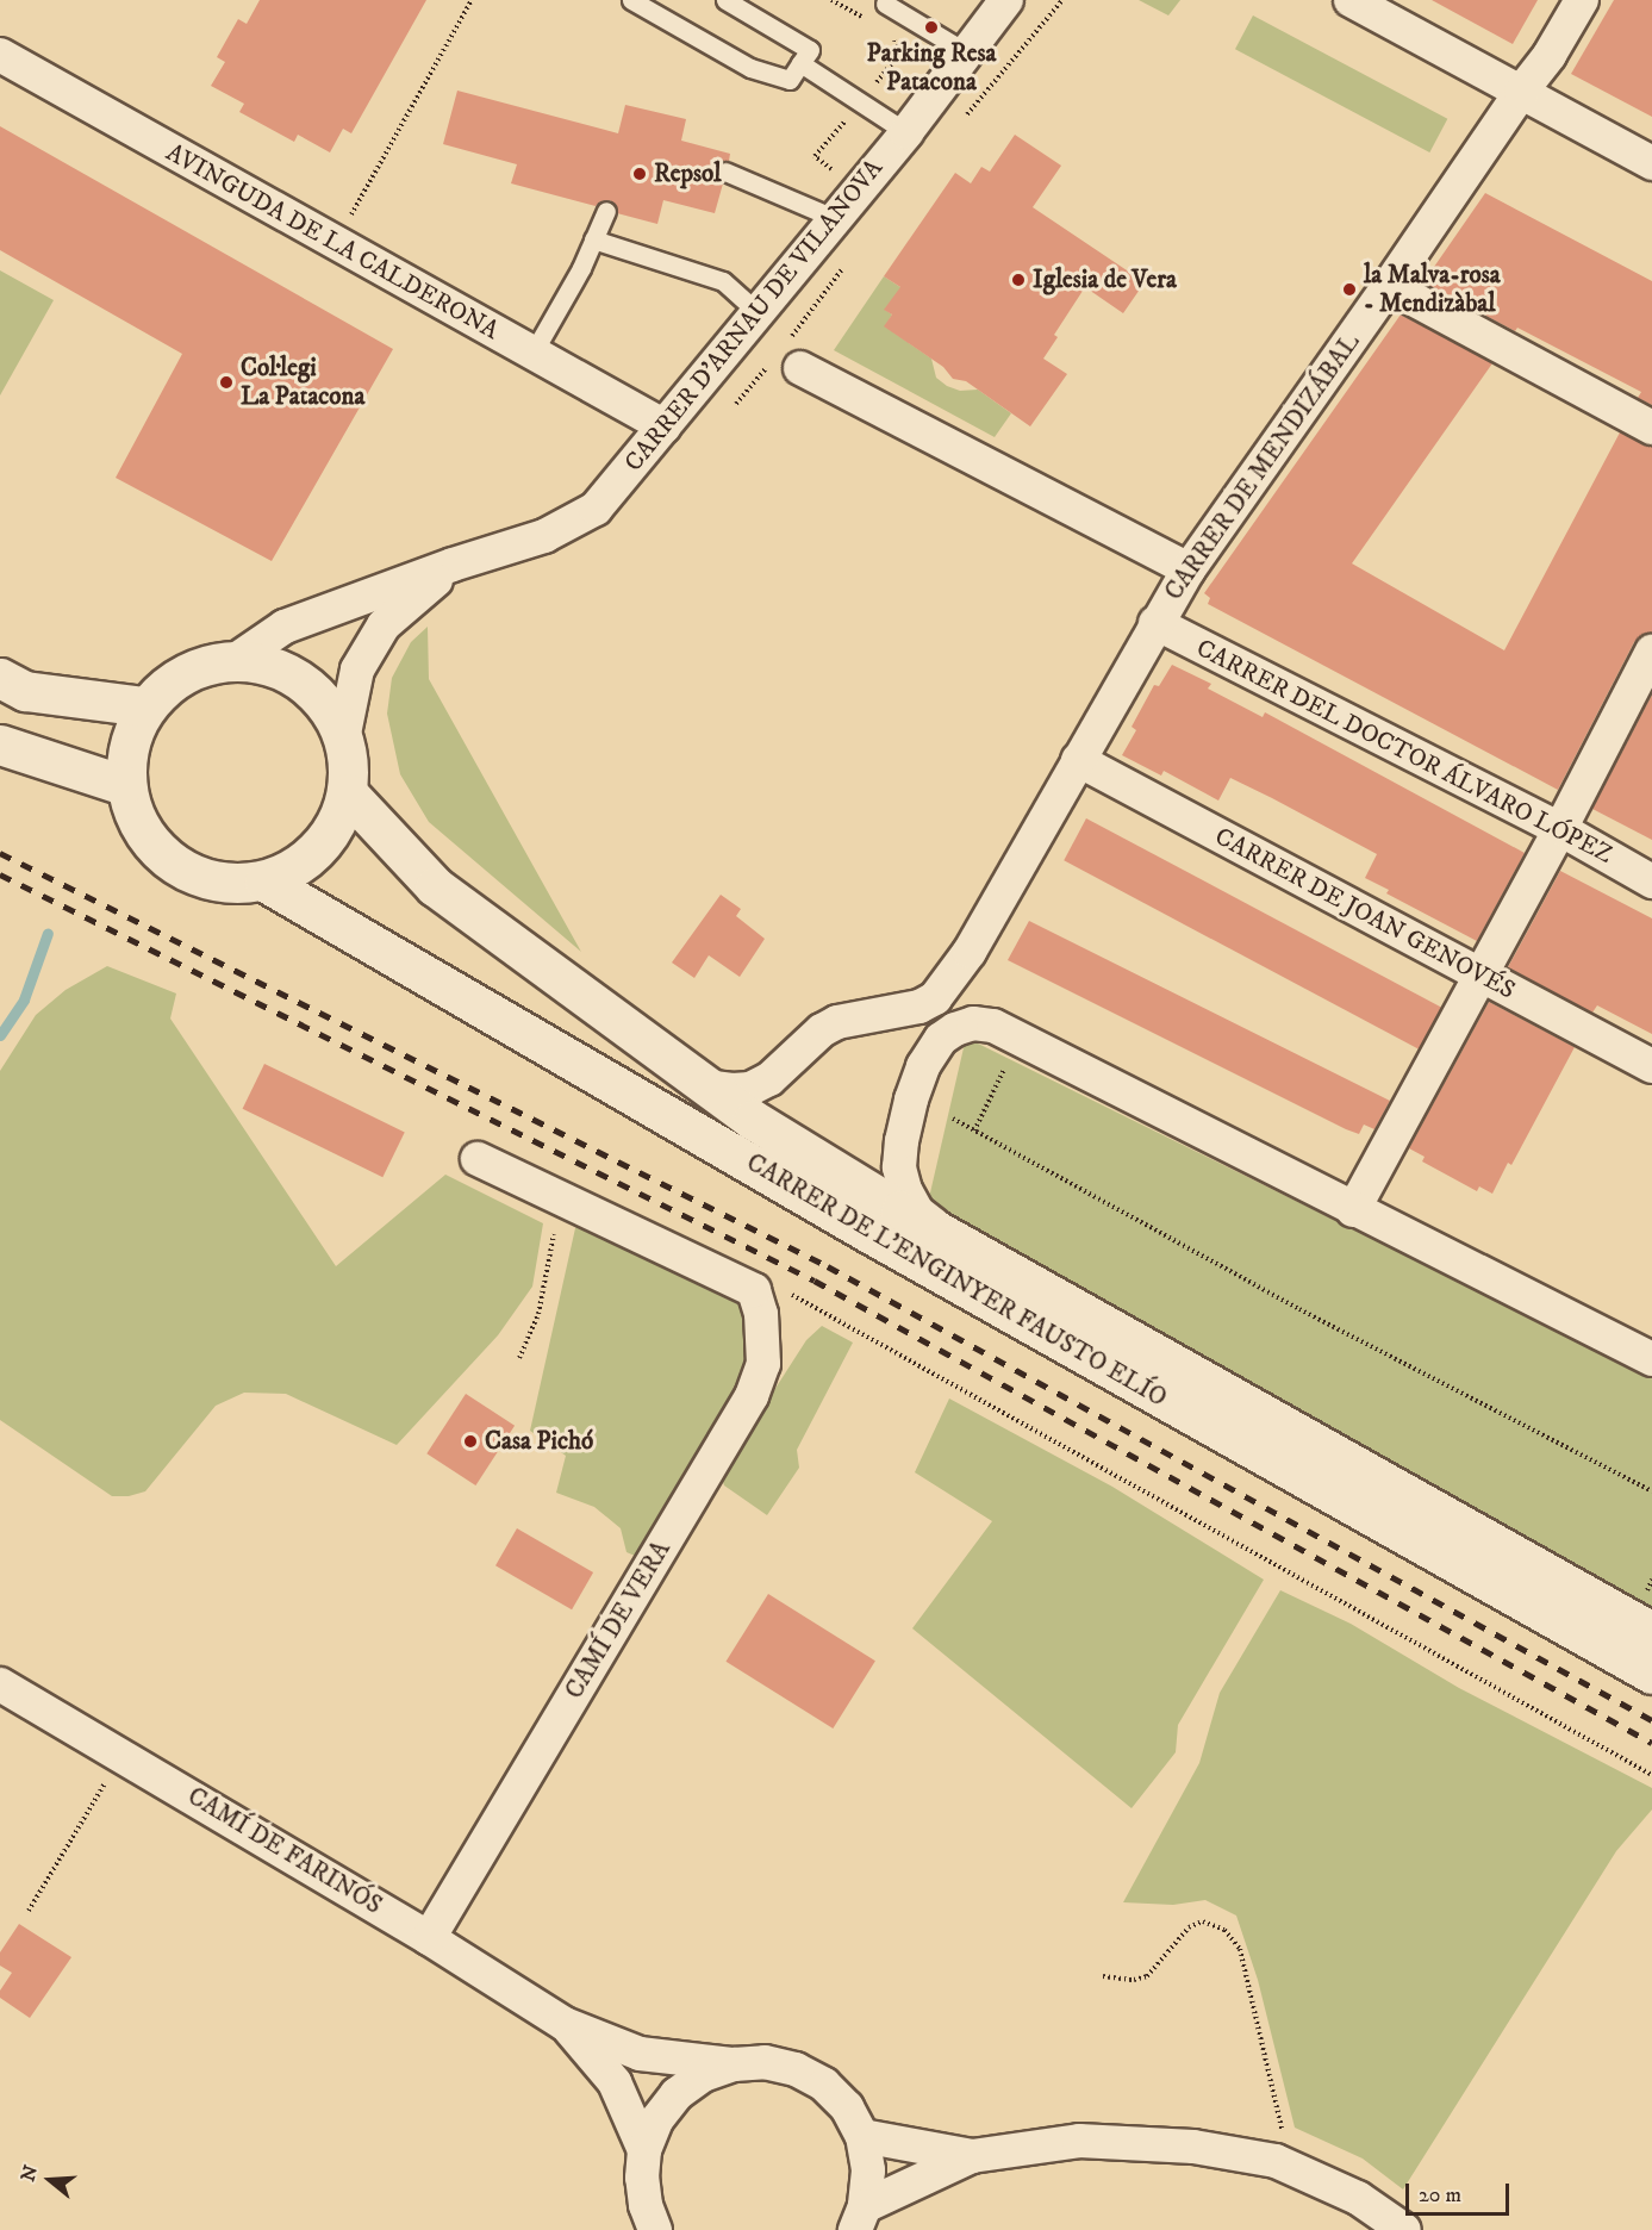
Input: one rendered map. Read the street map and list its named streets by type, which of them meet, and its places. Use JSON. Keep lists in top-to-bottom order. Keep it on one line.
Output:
{"streets":{"main road":["CARRER DE L'ENGINYER FAUSTO ELÍO"],"street":["AVINGUDA DE LA CALDERONA","CARRER D'ARNAU DE VILANOVA","CARRER DE MENDIZÁBAL","CARRER DEL DOCTOR ÁLVARO LÓPEZ","CARRER DE JOAN GENOVÉS","CAMÍ DE VERA","CAMÍ DE FARINÓS"]},"crossings":[["AVINGUDA DE LA CALDERONA","CARRER D'ARNAU DE VILANOVA"],["CARRER D'ARNAU DE VILANOVA","CARRER DE L'ENGINYER FAUSTO ELÍO"],["CARRER DE MENDIZÁBAL","CARRER DEL DOCTOR ÁLVARO LÓPEZ"],["CARRER DE MENDIZÁBAL","CARRER DE JOAN GENOVÉS"],["CARRER DE MENDIZÁBAL","CARRER DE L'ENGINYER FAUSTO ELÍO"],["CAMÍ DE VERA","CAMÍ DE FARINÓS"]],"places":["Parking Resa Patacona","Repsol","Iglesia de Vera","la Malva-rosa - Mendizàbal","Col·legi La Patacona","Casa Pichó"],"scale_bar":"20 m","north":"left"}
